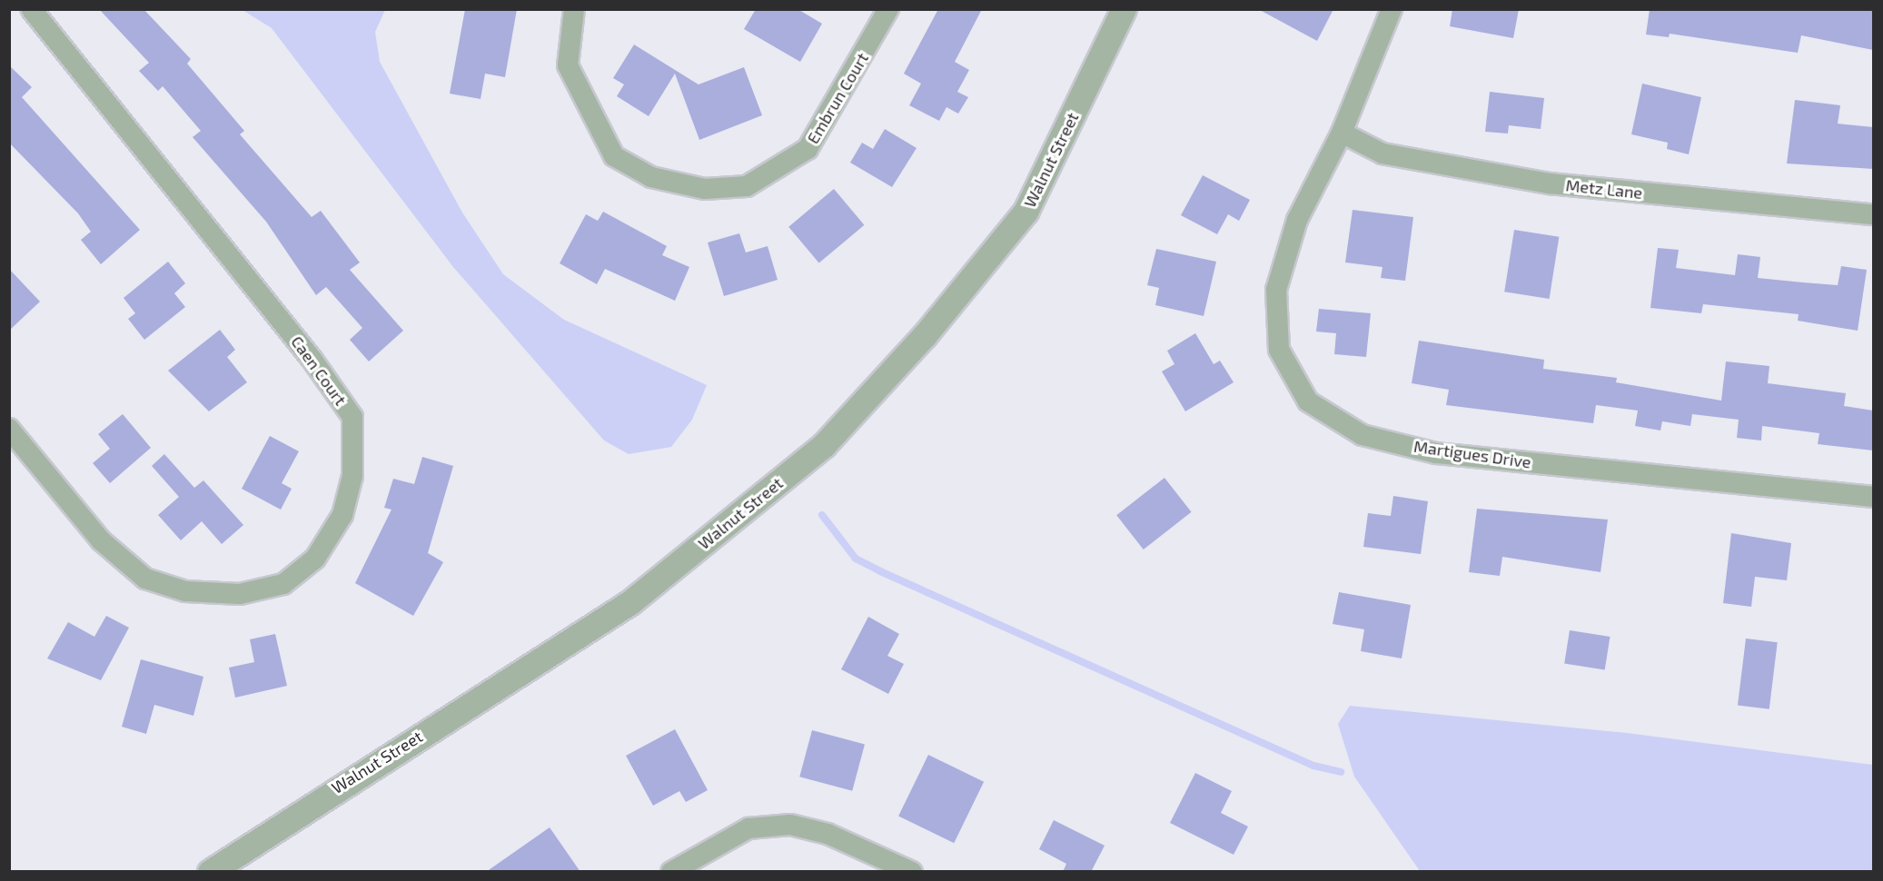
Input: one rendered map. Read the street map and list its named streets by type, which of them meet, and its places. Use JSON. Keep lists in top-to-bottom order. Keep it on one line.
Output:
{"streets":{"street":["Embrun Court","Walnut Street","Metz Lane","Caen Court","Martigues Drive"]},"crossings":[["Metz Lane","Martigues Drive"]]}
